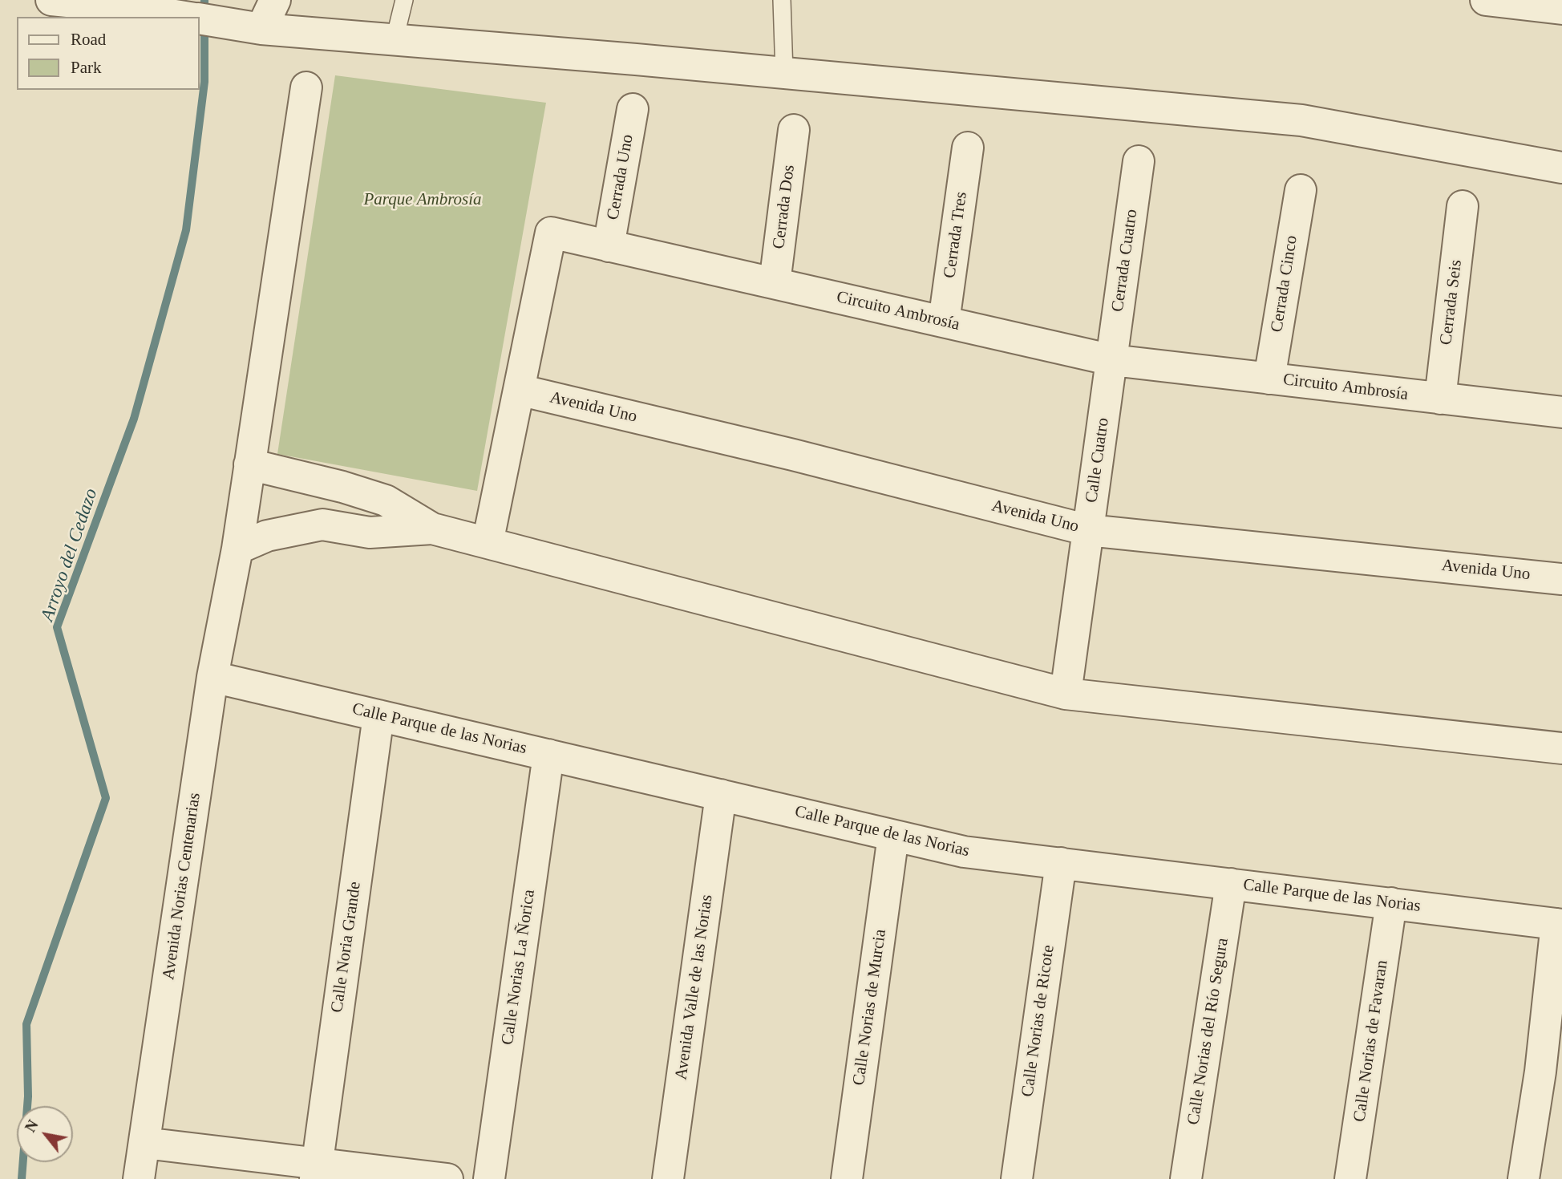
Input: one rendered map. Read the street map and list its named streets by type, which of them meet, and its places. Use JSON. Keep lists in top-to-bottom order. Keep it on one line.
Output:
{"streets":{"street":["Cerrada Uno","Cerrada Dos","Cerrada Tres","Cerrada Cuatro","Cerrada Cinco","Cerrada Seis","Circuito Ambrosía","Avenida Uno","Calle Cuatro","Calle Parque de las Norias","Avenida Norias Centenarias","Calle Noria Grande","Calle Norias La Ñorica","Avenida Valle de las Norias","Calle Norias de Murcia","Calle Norias de Ricote","Calle Norias del Río Segura","Calle Norias de Favaran"]},"crossings":[["Cerrada Uno","Circuito Ambrosía"],["Cerrada Dos","Circuito Ambrosía"],["Cerrada Tres","Circuito Ambrosía"],["Cerrada Cuatro","Circuito Ambrosía"],["Cerrada Cuatro","Calle Cuatro"],["Cerrada Cinco","Circuito Ambrosía"],["Cerrada Seis","Circuito Ambrosía"],["Circuito Ambrosía","Avenida Uno"],["Circuito Ambrosía","Calle Cuatro"],["Avenida Uno","Calle Cuatro"],["Calle Parque de las Norias","Avenida Norias Centenarias"],["Calle Parque de las Norias","Calle Noria Grande"],["Calle Parque de las Norias","Calle Norias La Ñorica"],["Calle Parque de las Norias","Avenida Valle de las Norias"],["Calle Parque de las Norias","Calle Norias de Murcia"],["Calle Parque de las Norias","Calle Norias de Ricote"],["Calle Parque de las Norias","Calle Norias del Río Segura"],["Calle Parque de las Norias","Calle Norias de Favaran"]],"water":["Arroyo del Cedazo"],"parks":["Parque Ambrosía"],"legend":["Road","Park"],"north":"top left"}
